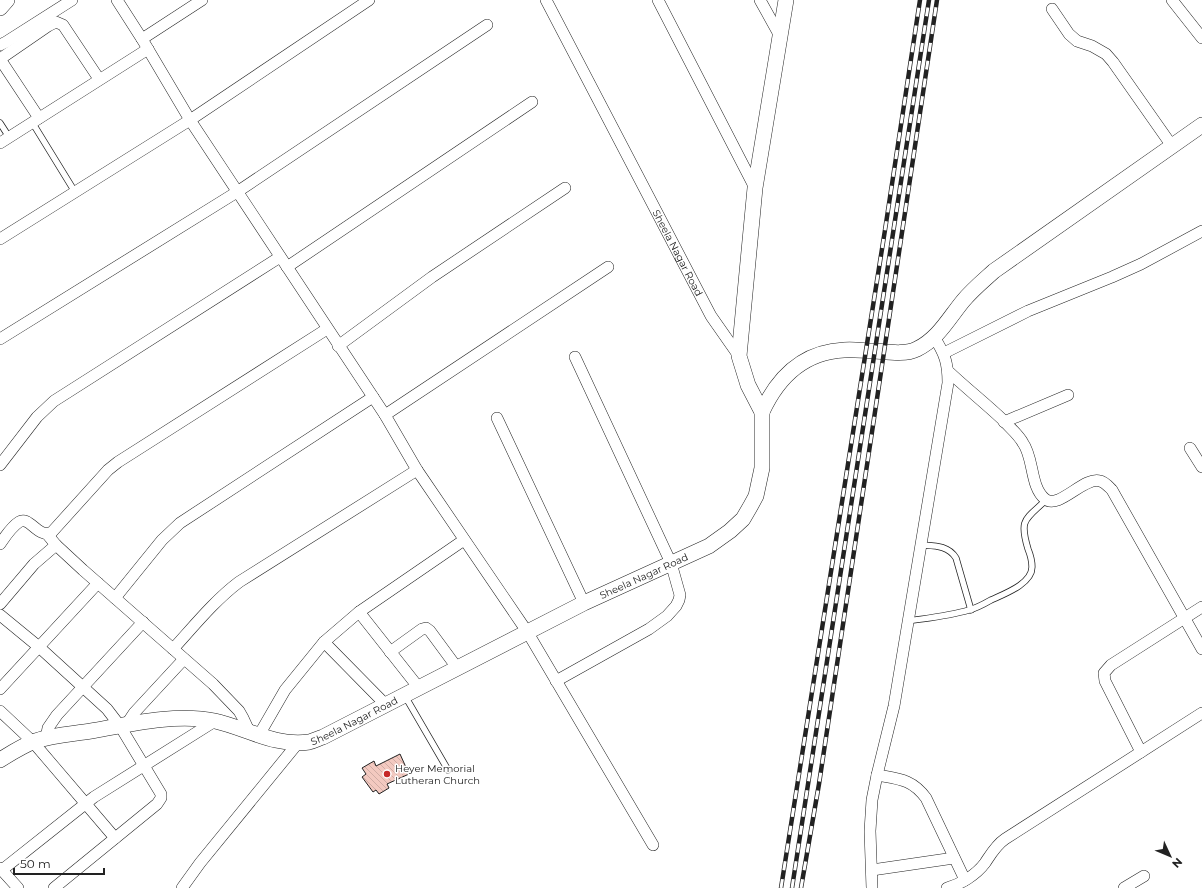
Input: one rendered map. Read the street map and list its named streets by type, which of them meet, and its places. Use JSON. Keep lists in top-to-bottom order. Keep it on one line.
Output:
{"streets":{"main road":["Sheela Nagar Road"]},"places":["Heyer Memorial Lutheran Church"],"scale_bar":"50 m","north":"bottom right"}
